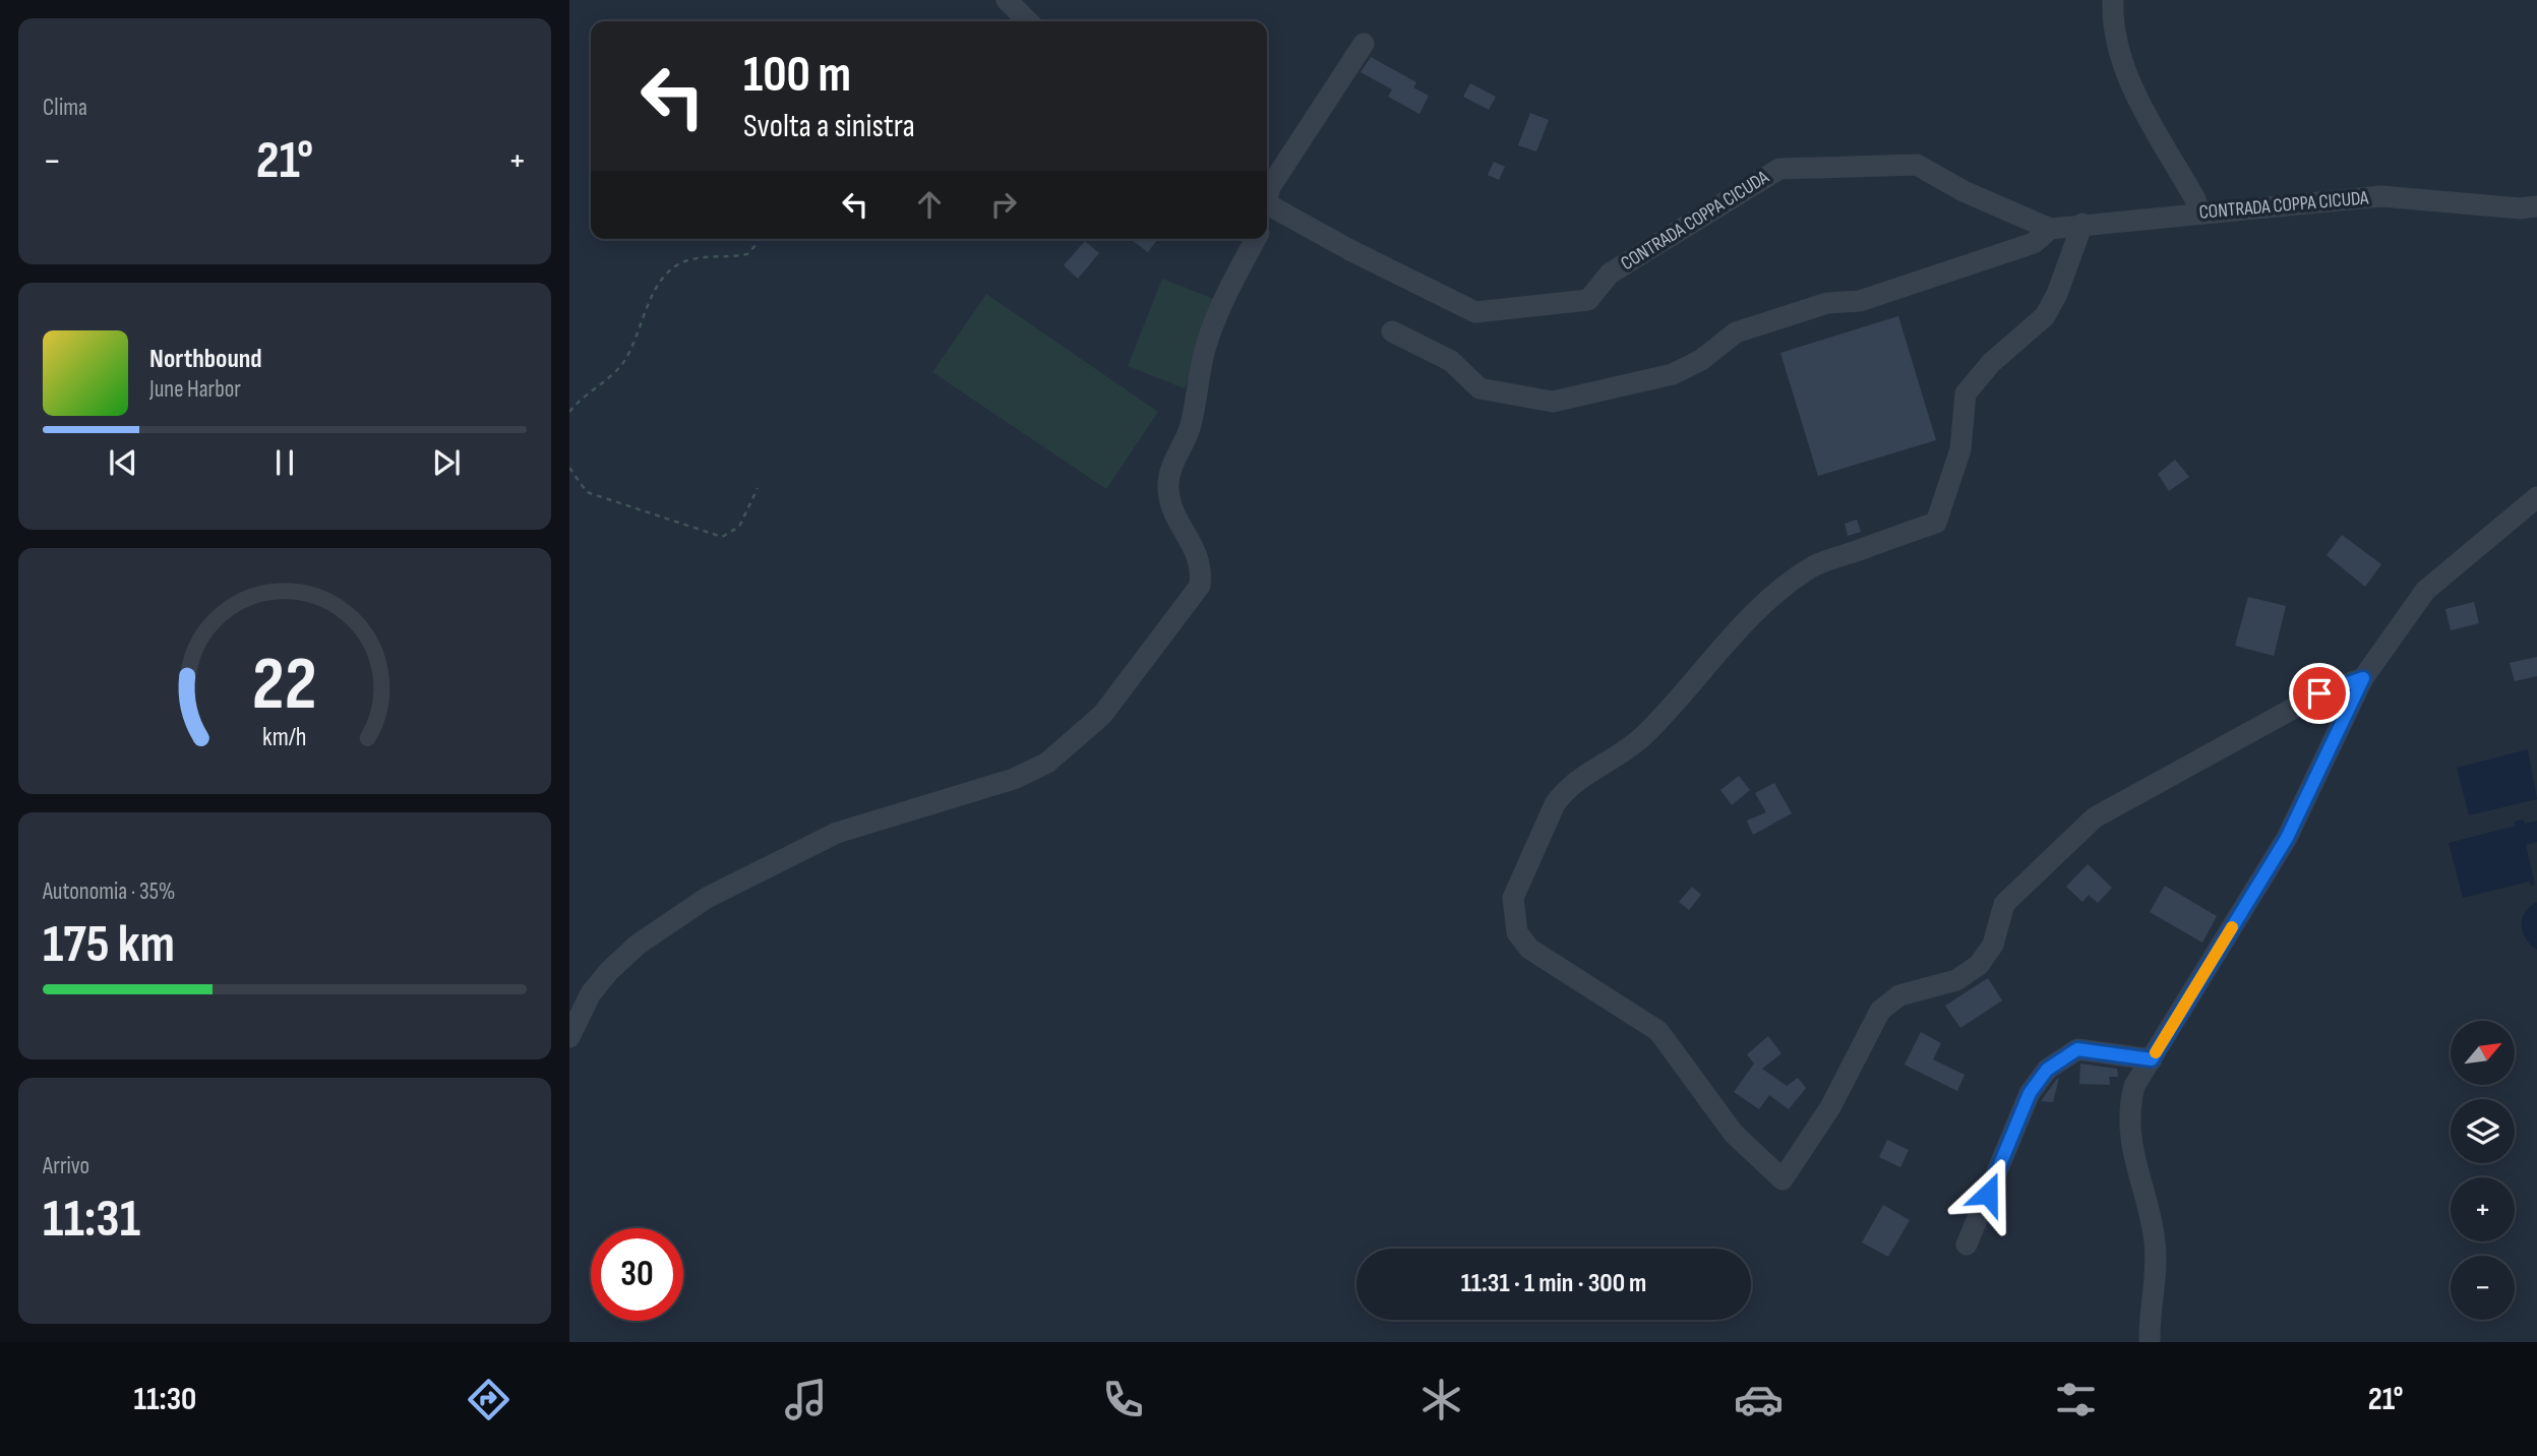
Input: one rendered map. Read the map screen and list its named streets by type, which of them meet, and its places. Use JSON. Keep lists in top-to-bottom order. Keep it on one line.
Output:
{"streets":{"street":["CONTRADA COPPA CICUDA"]},"north":"top right","page":{"tile":["Clima",["Autonomia · 35%","175 km"],["Arrivo","11:31"]],"turn":["100 m","Svolta a sinistra"],"heat":["−","21°","+"],"song":["Northbound","June Harbor"],"map_buttons":["+","−"],"limit":"30","trip":"11:31 · 1 min · 300 m","tabs":["11:30","21°"],"gauge":["22","km/h"]}}
